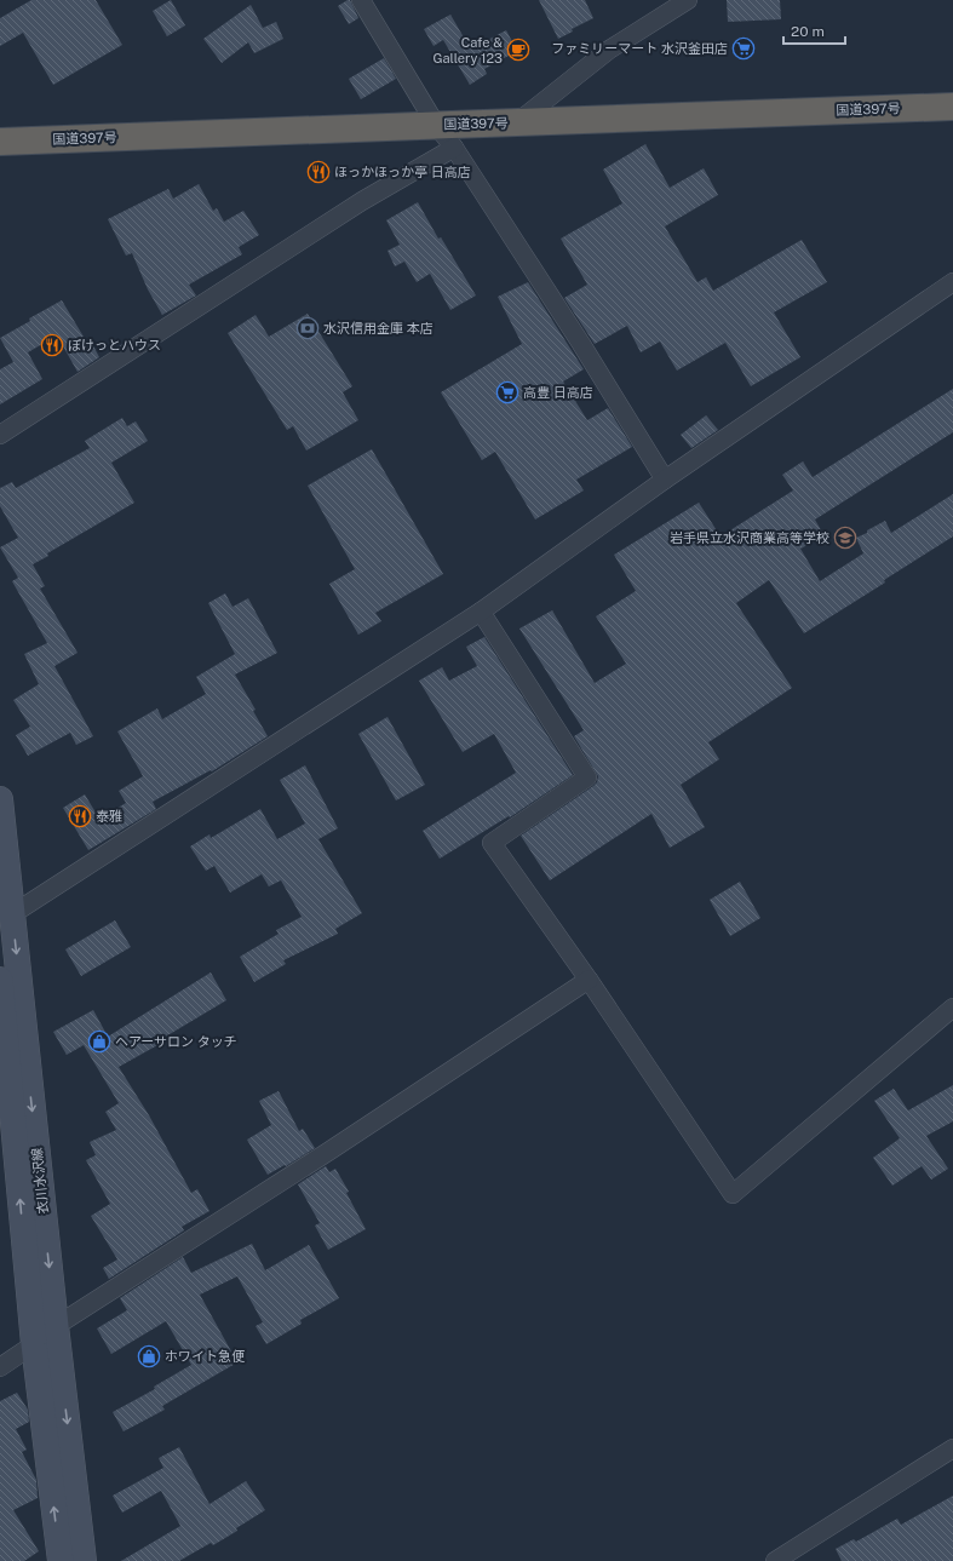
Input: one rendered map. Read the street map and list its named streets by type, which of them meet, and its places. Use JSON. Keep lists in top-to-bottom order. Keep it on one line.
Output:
{"streets":{"highway":["国道397号"],"main road":["衣川水沢線"]},"places":{"supermarket":["ファミリーマート 水沢釜田店","高豊 日高店"],"cafe":["Cafe & Gallery 123"],"restaurant":["ほっかほっか亭 日高店","ぽけっとハウス","泰雅"],"bank":["水沢信用金庫 本店"],"school or university":["岩手県立水沢商業高等学校"],"shop":["ヘアーサロン タッチ","ホワイト急便"]},"scale_bar":"20 m"}
